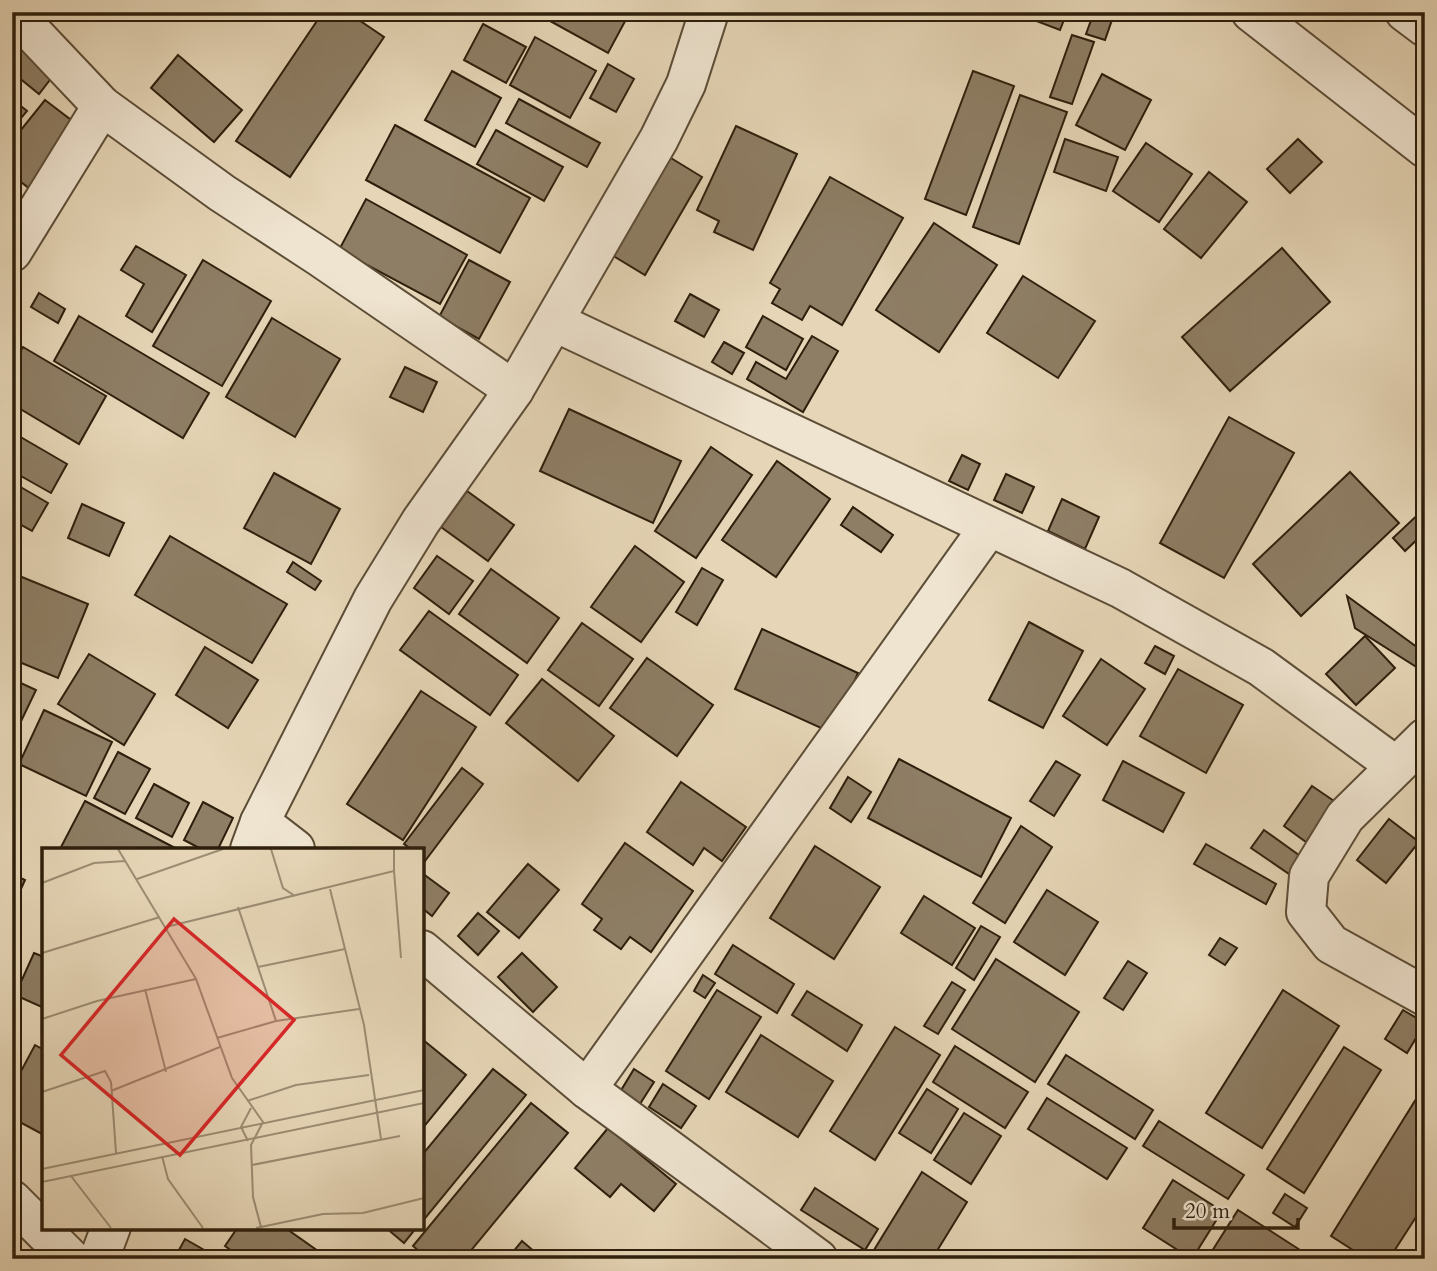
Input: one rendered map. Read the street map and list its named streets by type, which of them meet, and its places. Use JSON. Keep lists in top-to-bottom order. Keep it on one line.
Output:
{"scale_bar":"20 m"}
